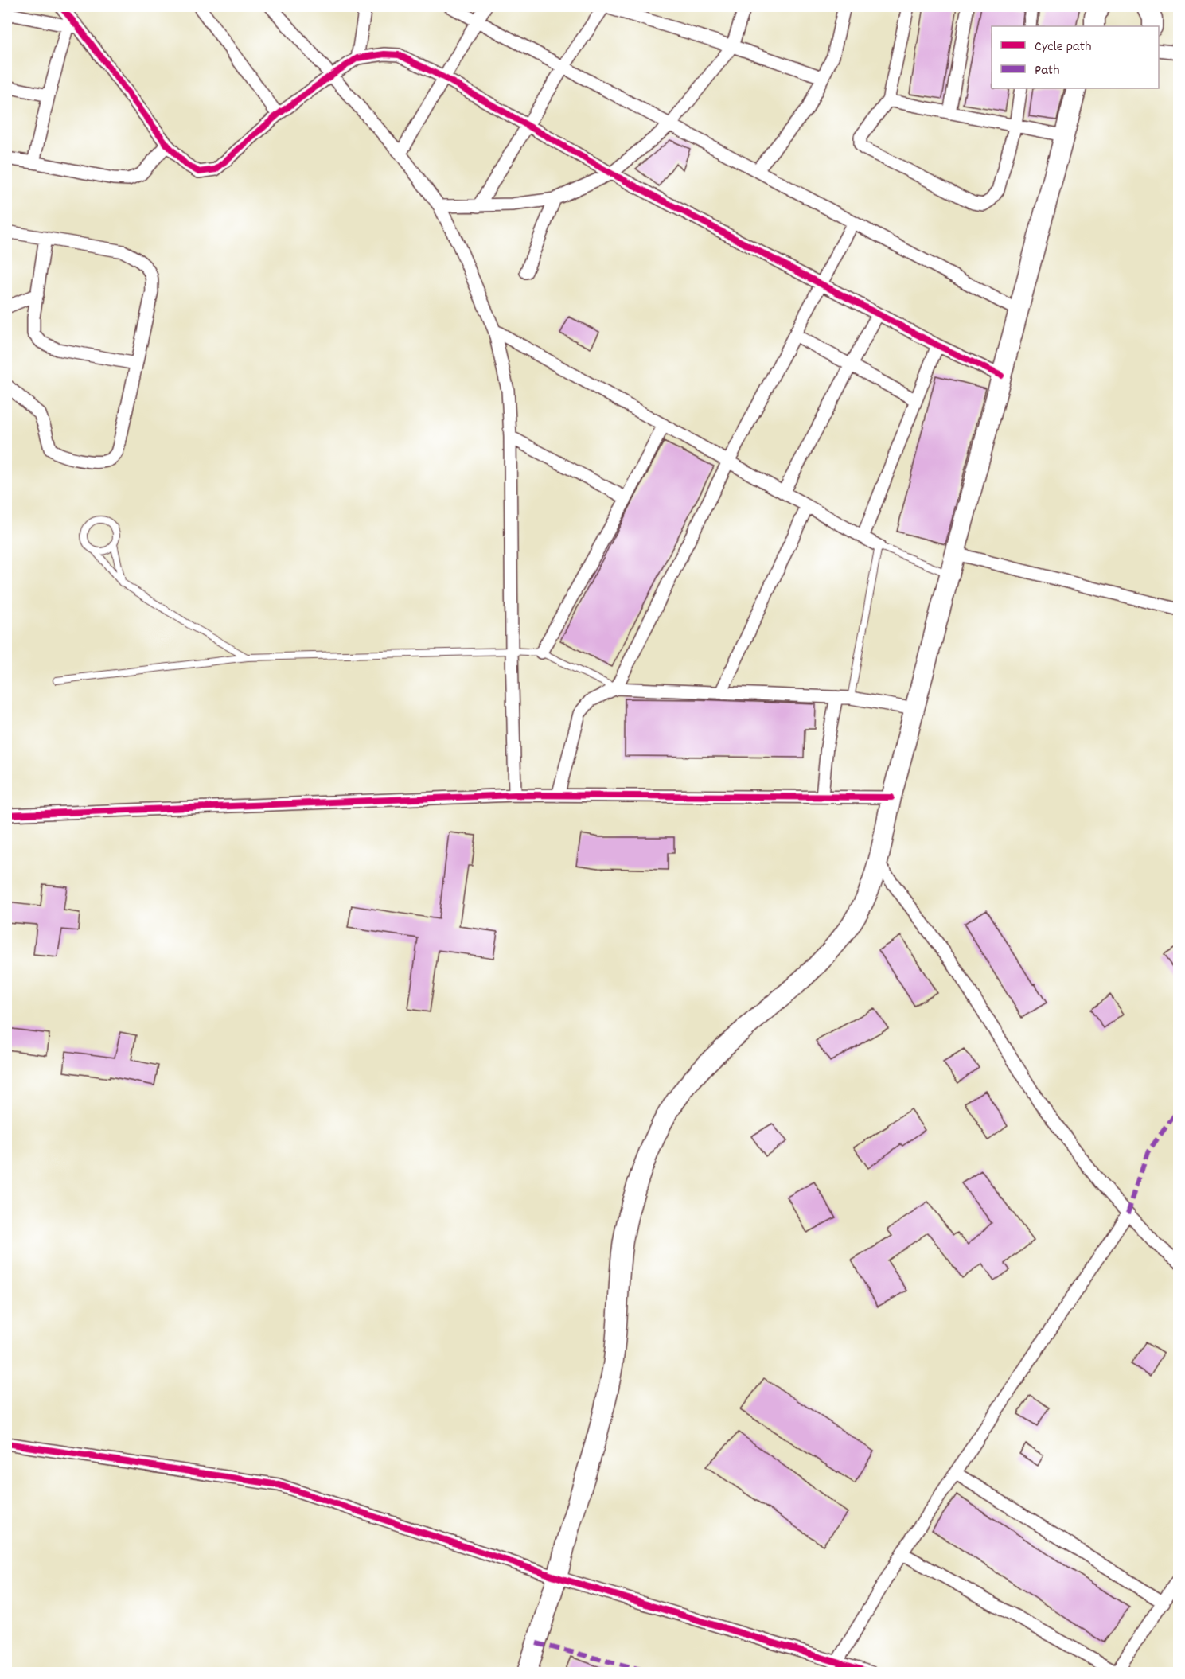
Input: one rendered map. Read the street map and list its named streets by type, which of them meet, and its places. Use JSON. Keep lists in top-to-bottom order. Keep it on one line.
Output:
{"legend":["Cycle path","Path"]}
